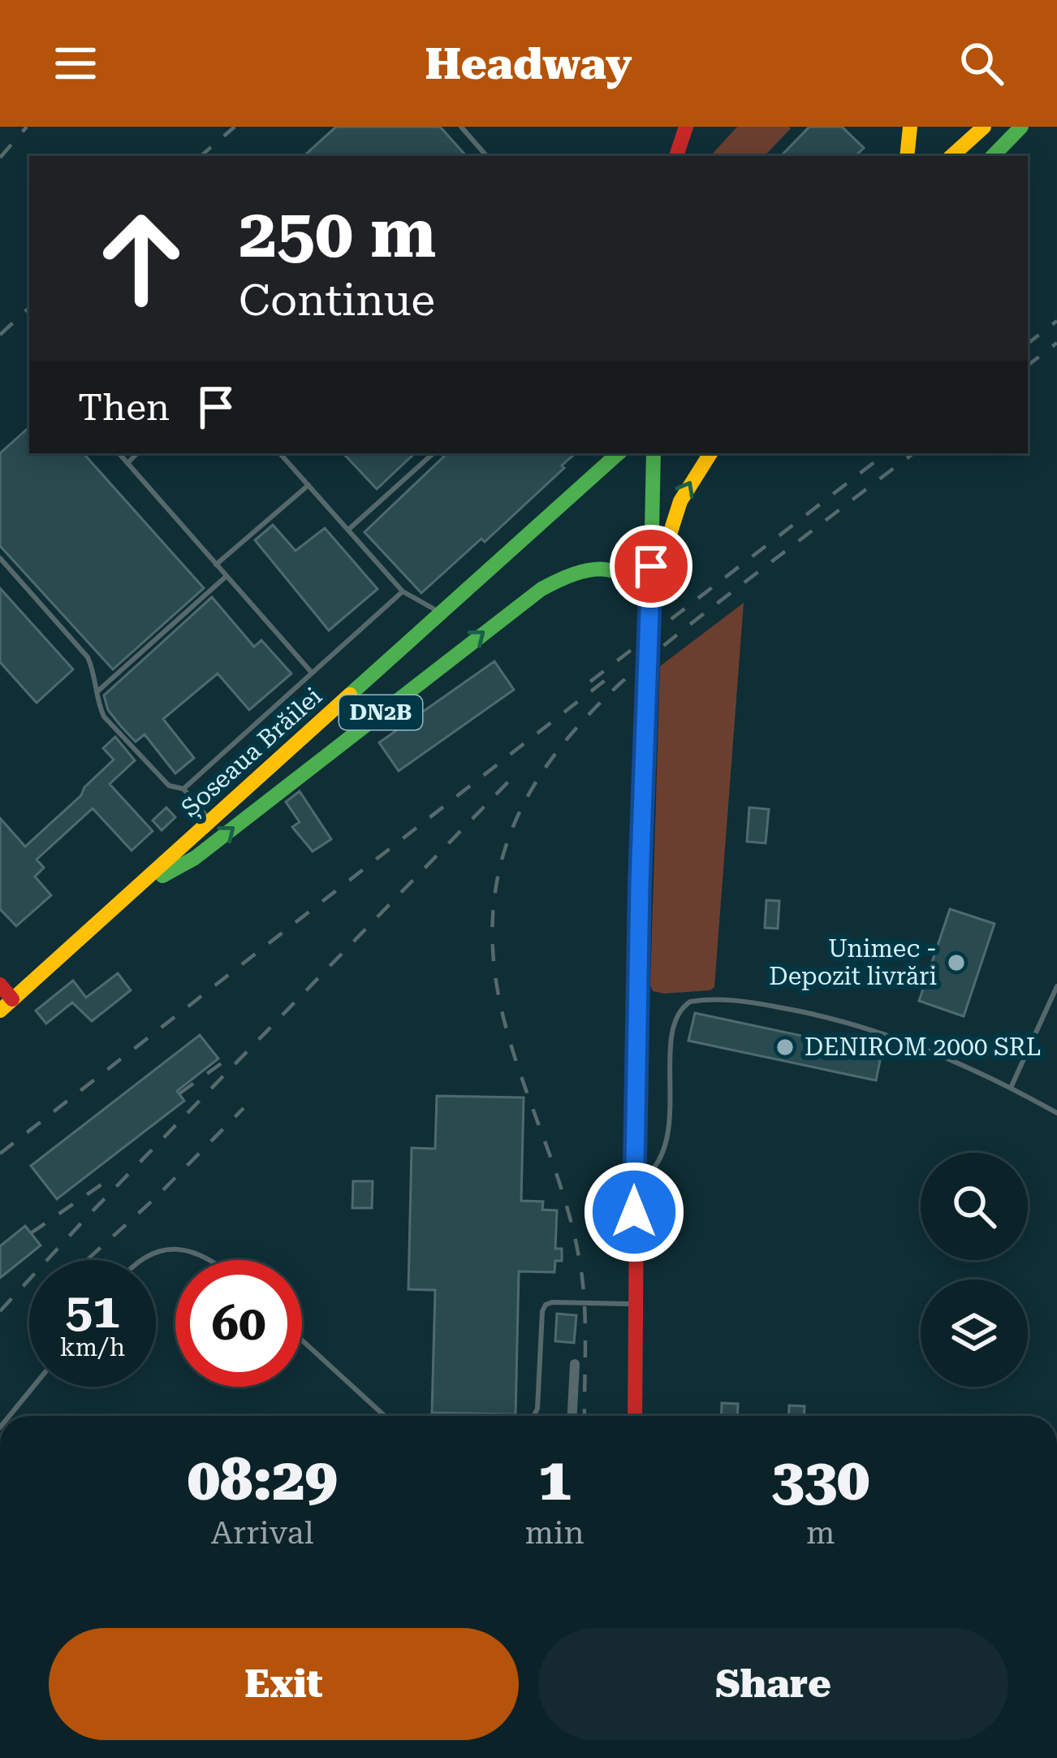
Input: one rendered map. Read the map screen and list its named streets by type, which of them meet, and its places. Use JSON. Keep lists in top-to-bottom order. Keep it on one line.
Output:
{"streets":{"main road":["DN2B","Șoseaua Brăilei"]},"crossings":[["DN2B","Șoseaua Brăilei"]],"places":["Unimec - Depozit livrări","DENIROM 2000 SRL"],"page":{"header":"Headway","turn":["250 m","Continue"],"then":"Then","speed":"51 km/h","limit":"60","eta":["08:29","Arrival","1","min","330","m"],"buttons":["Exit","Share"]}}
